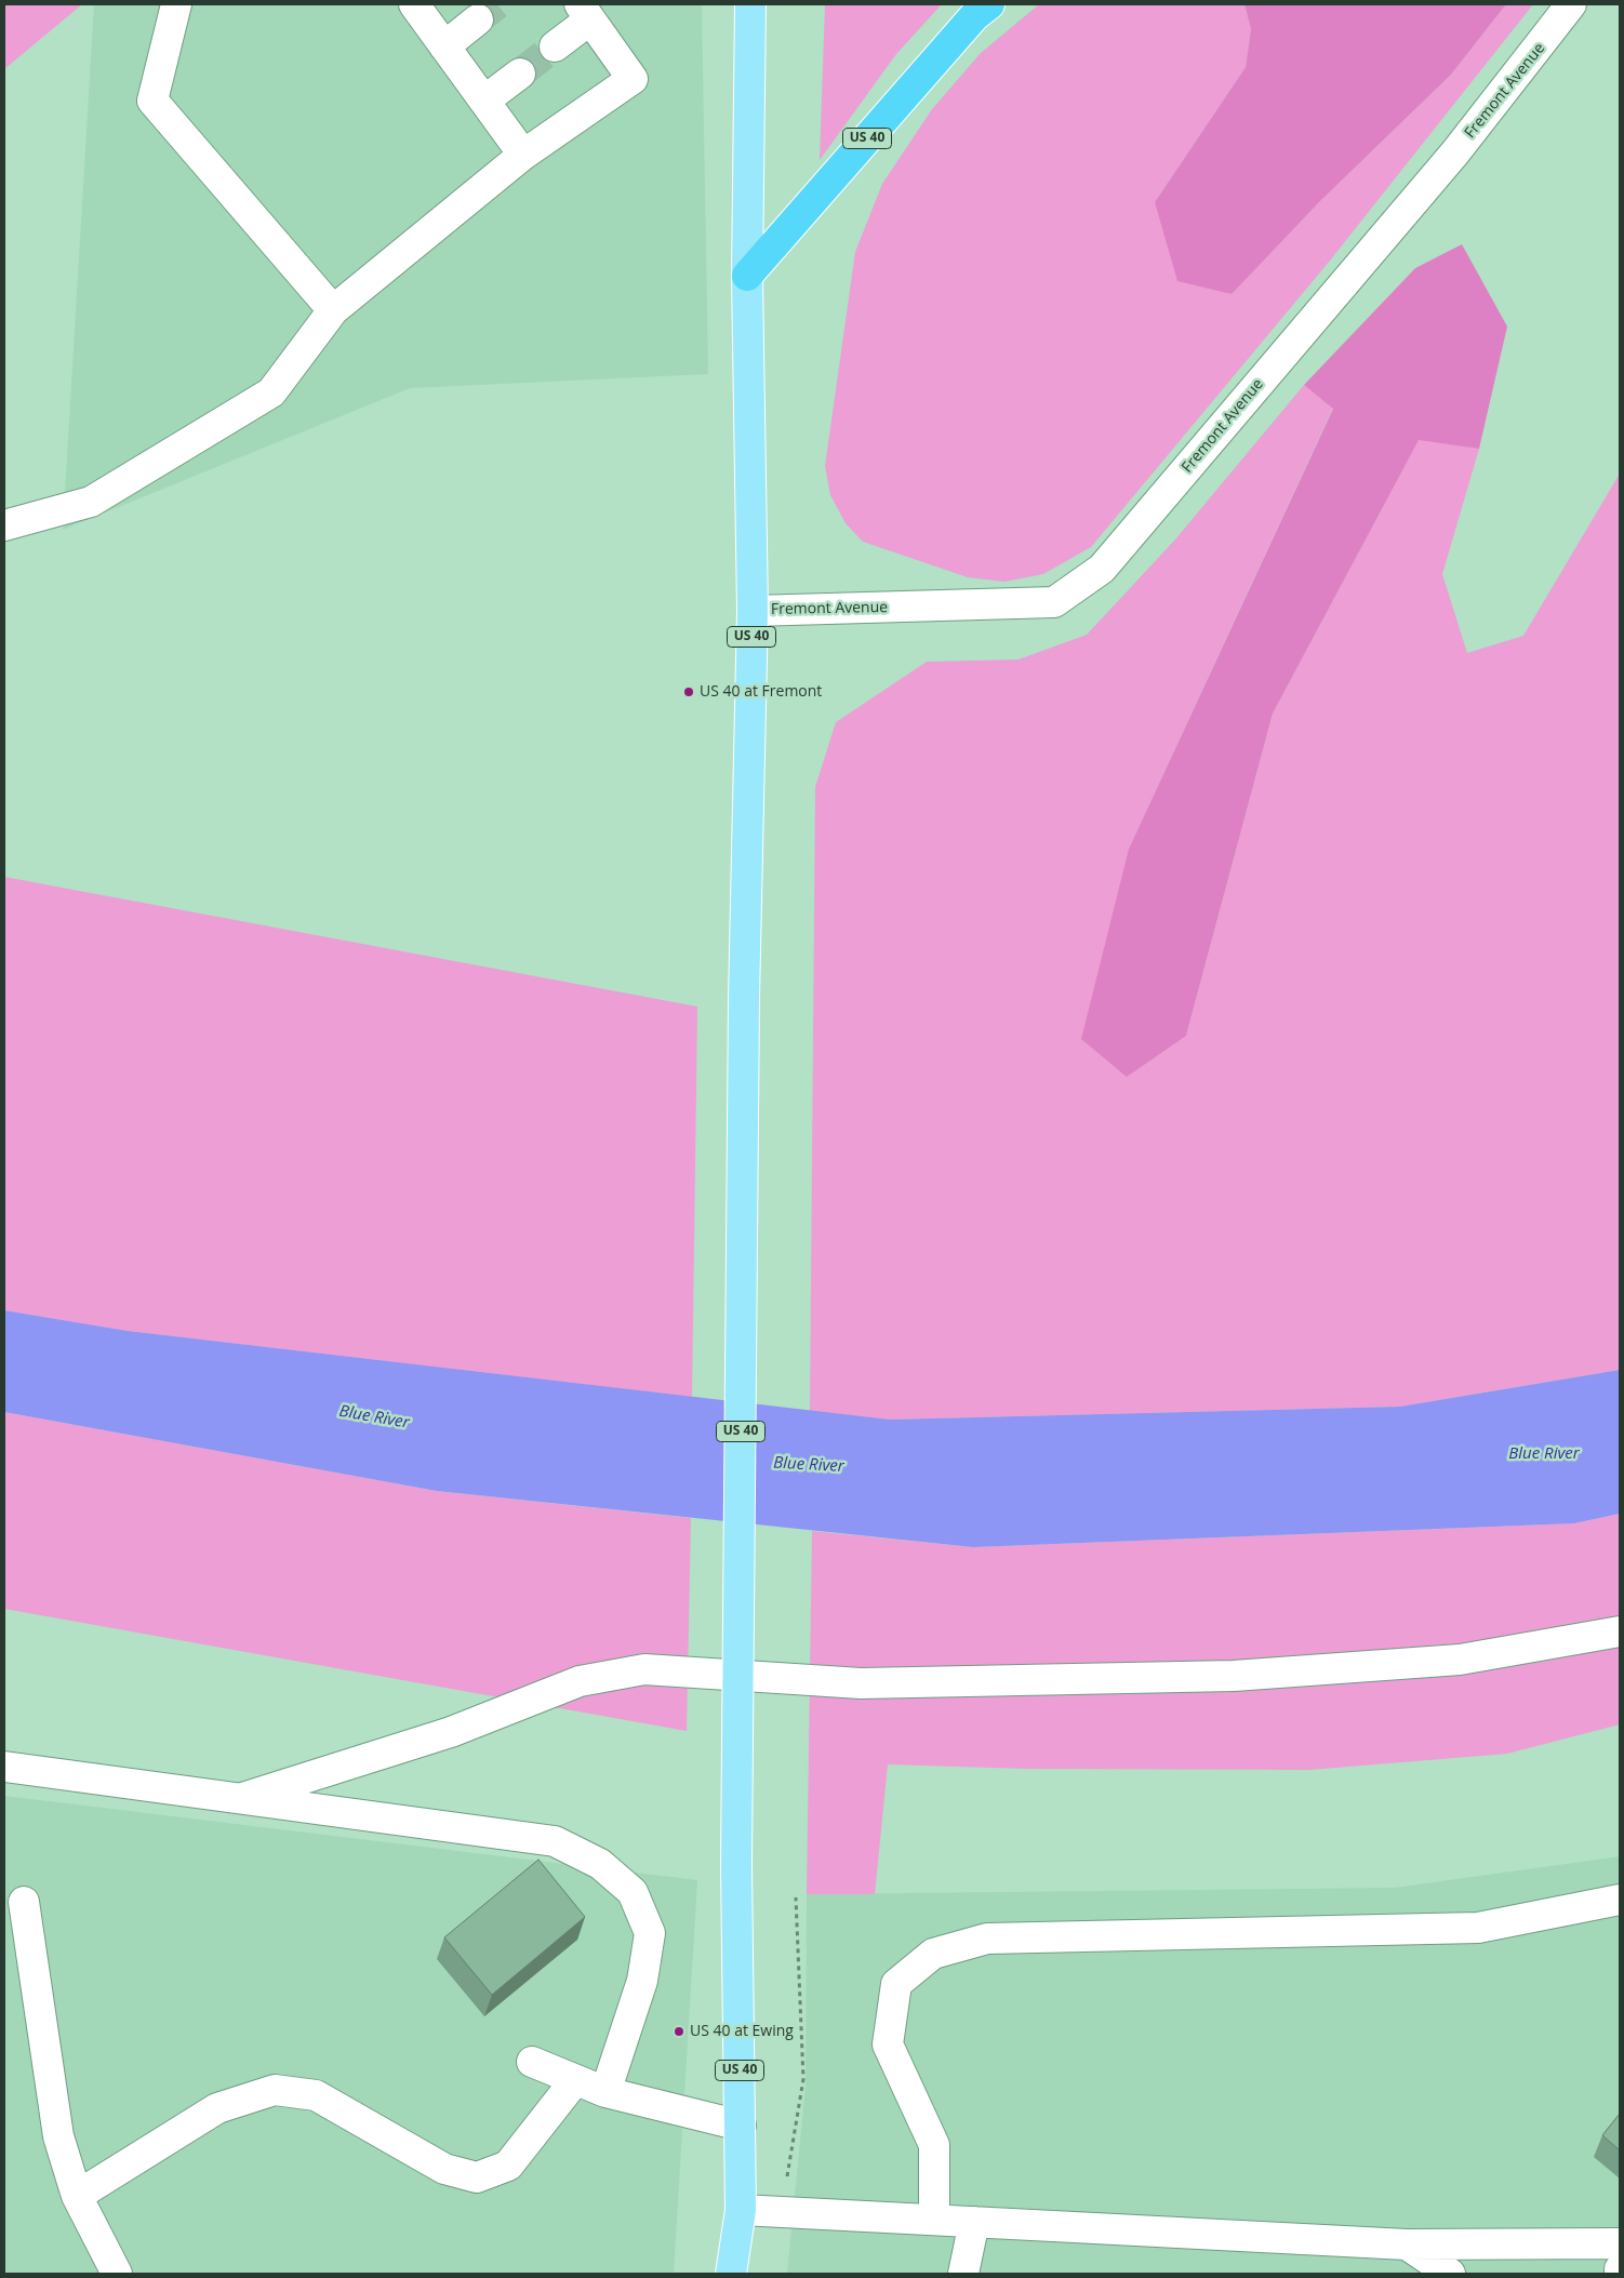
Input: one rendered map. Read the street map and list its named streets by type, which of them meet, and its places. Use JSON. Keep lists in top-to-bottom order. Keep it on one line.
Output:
{"streets":{"highway":["US 40"],"street":["Fremont Avenue"]},"crossings":[["Fremont Avenue","US 40"]],"water":["Blue River"],"places":["US 40 at Fremont","US 40 at Ewing"]}
